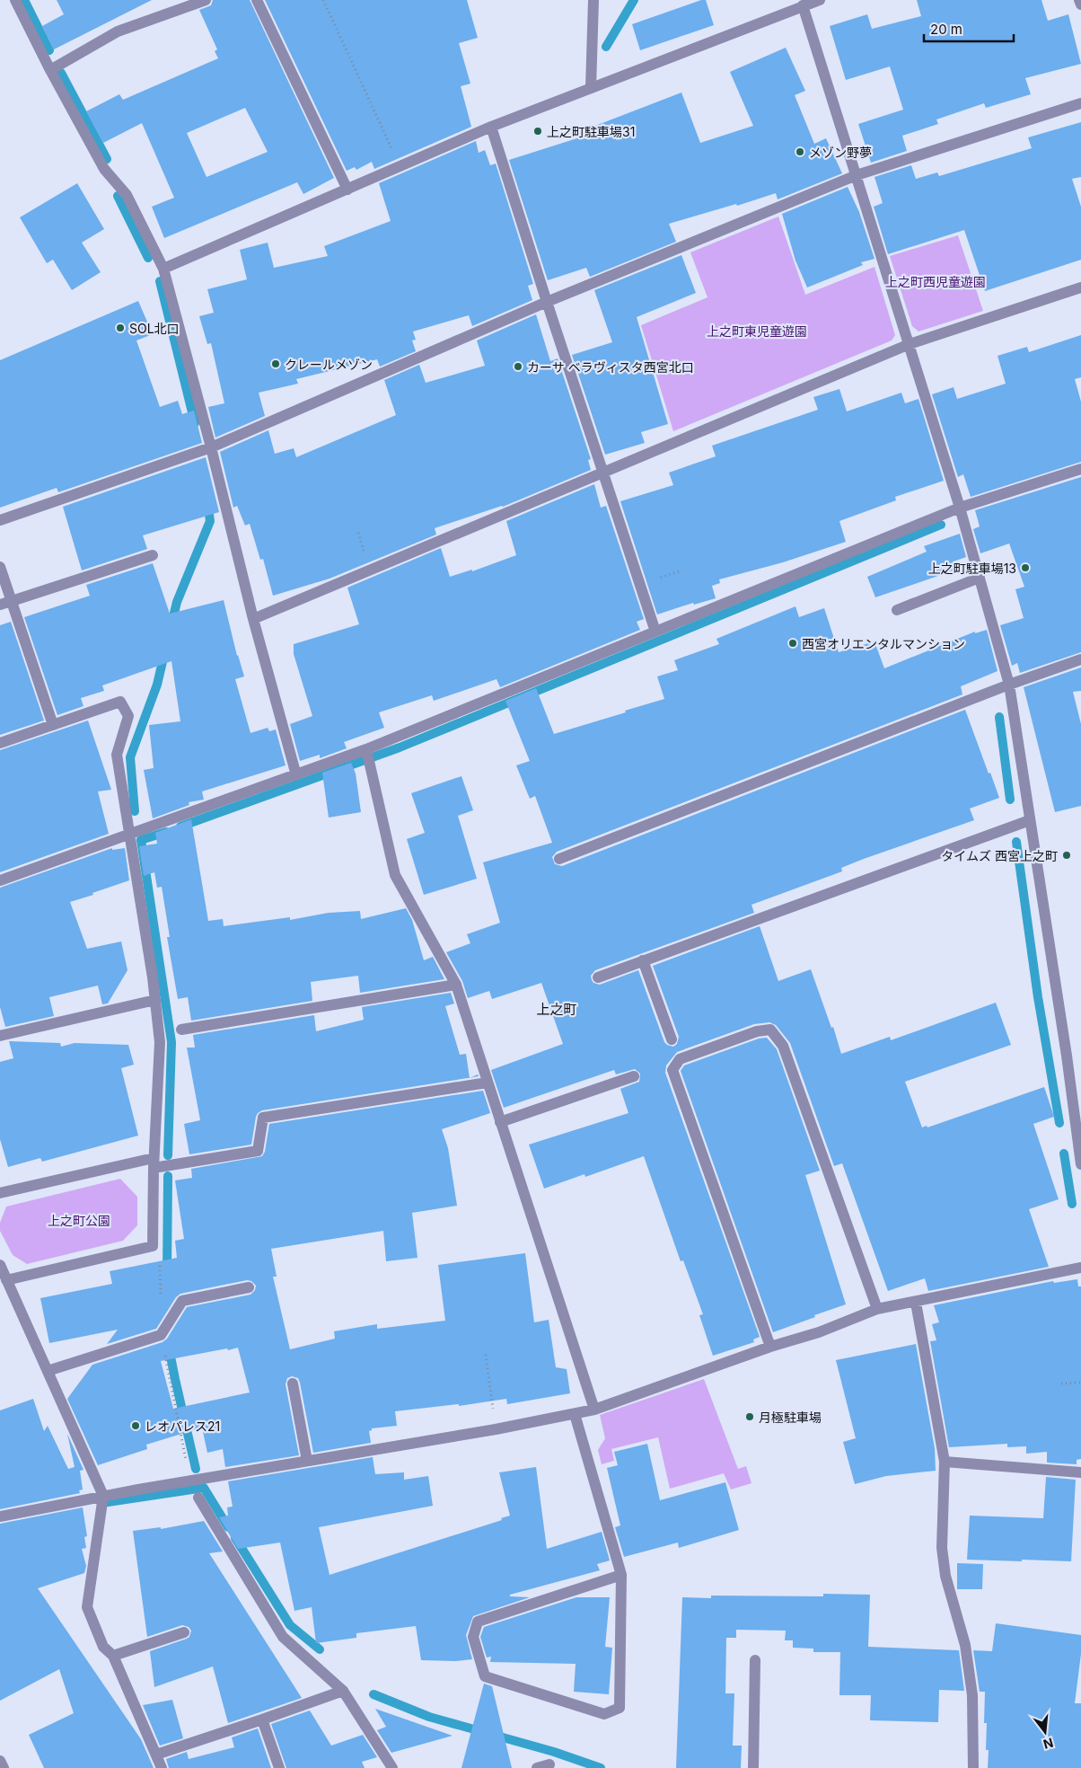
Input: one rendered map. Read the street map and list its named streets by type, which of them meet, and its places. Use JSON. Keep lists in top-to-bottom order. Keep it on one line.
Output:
{"districts":["上之町"],"parks":["上之町西児童遊園","上之町東児童遊園","上之町公園"],"places":["上之町駐車場31","メゾン野夢","SOL北口","クレールメゾン","カーサ ベラヴィスタ西宮北口","上之町駐車場13","西宮オリエンタルマンション","タイムズ 西宮上之町","月極駐車場","レオパレス21"],"scale_bar":"20 m","north":"bottom"}
